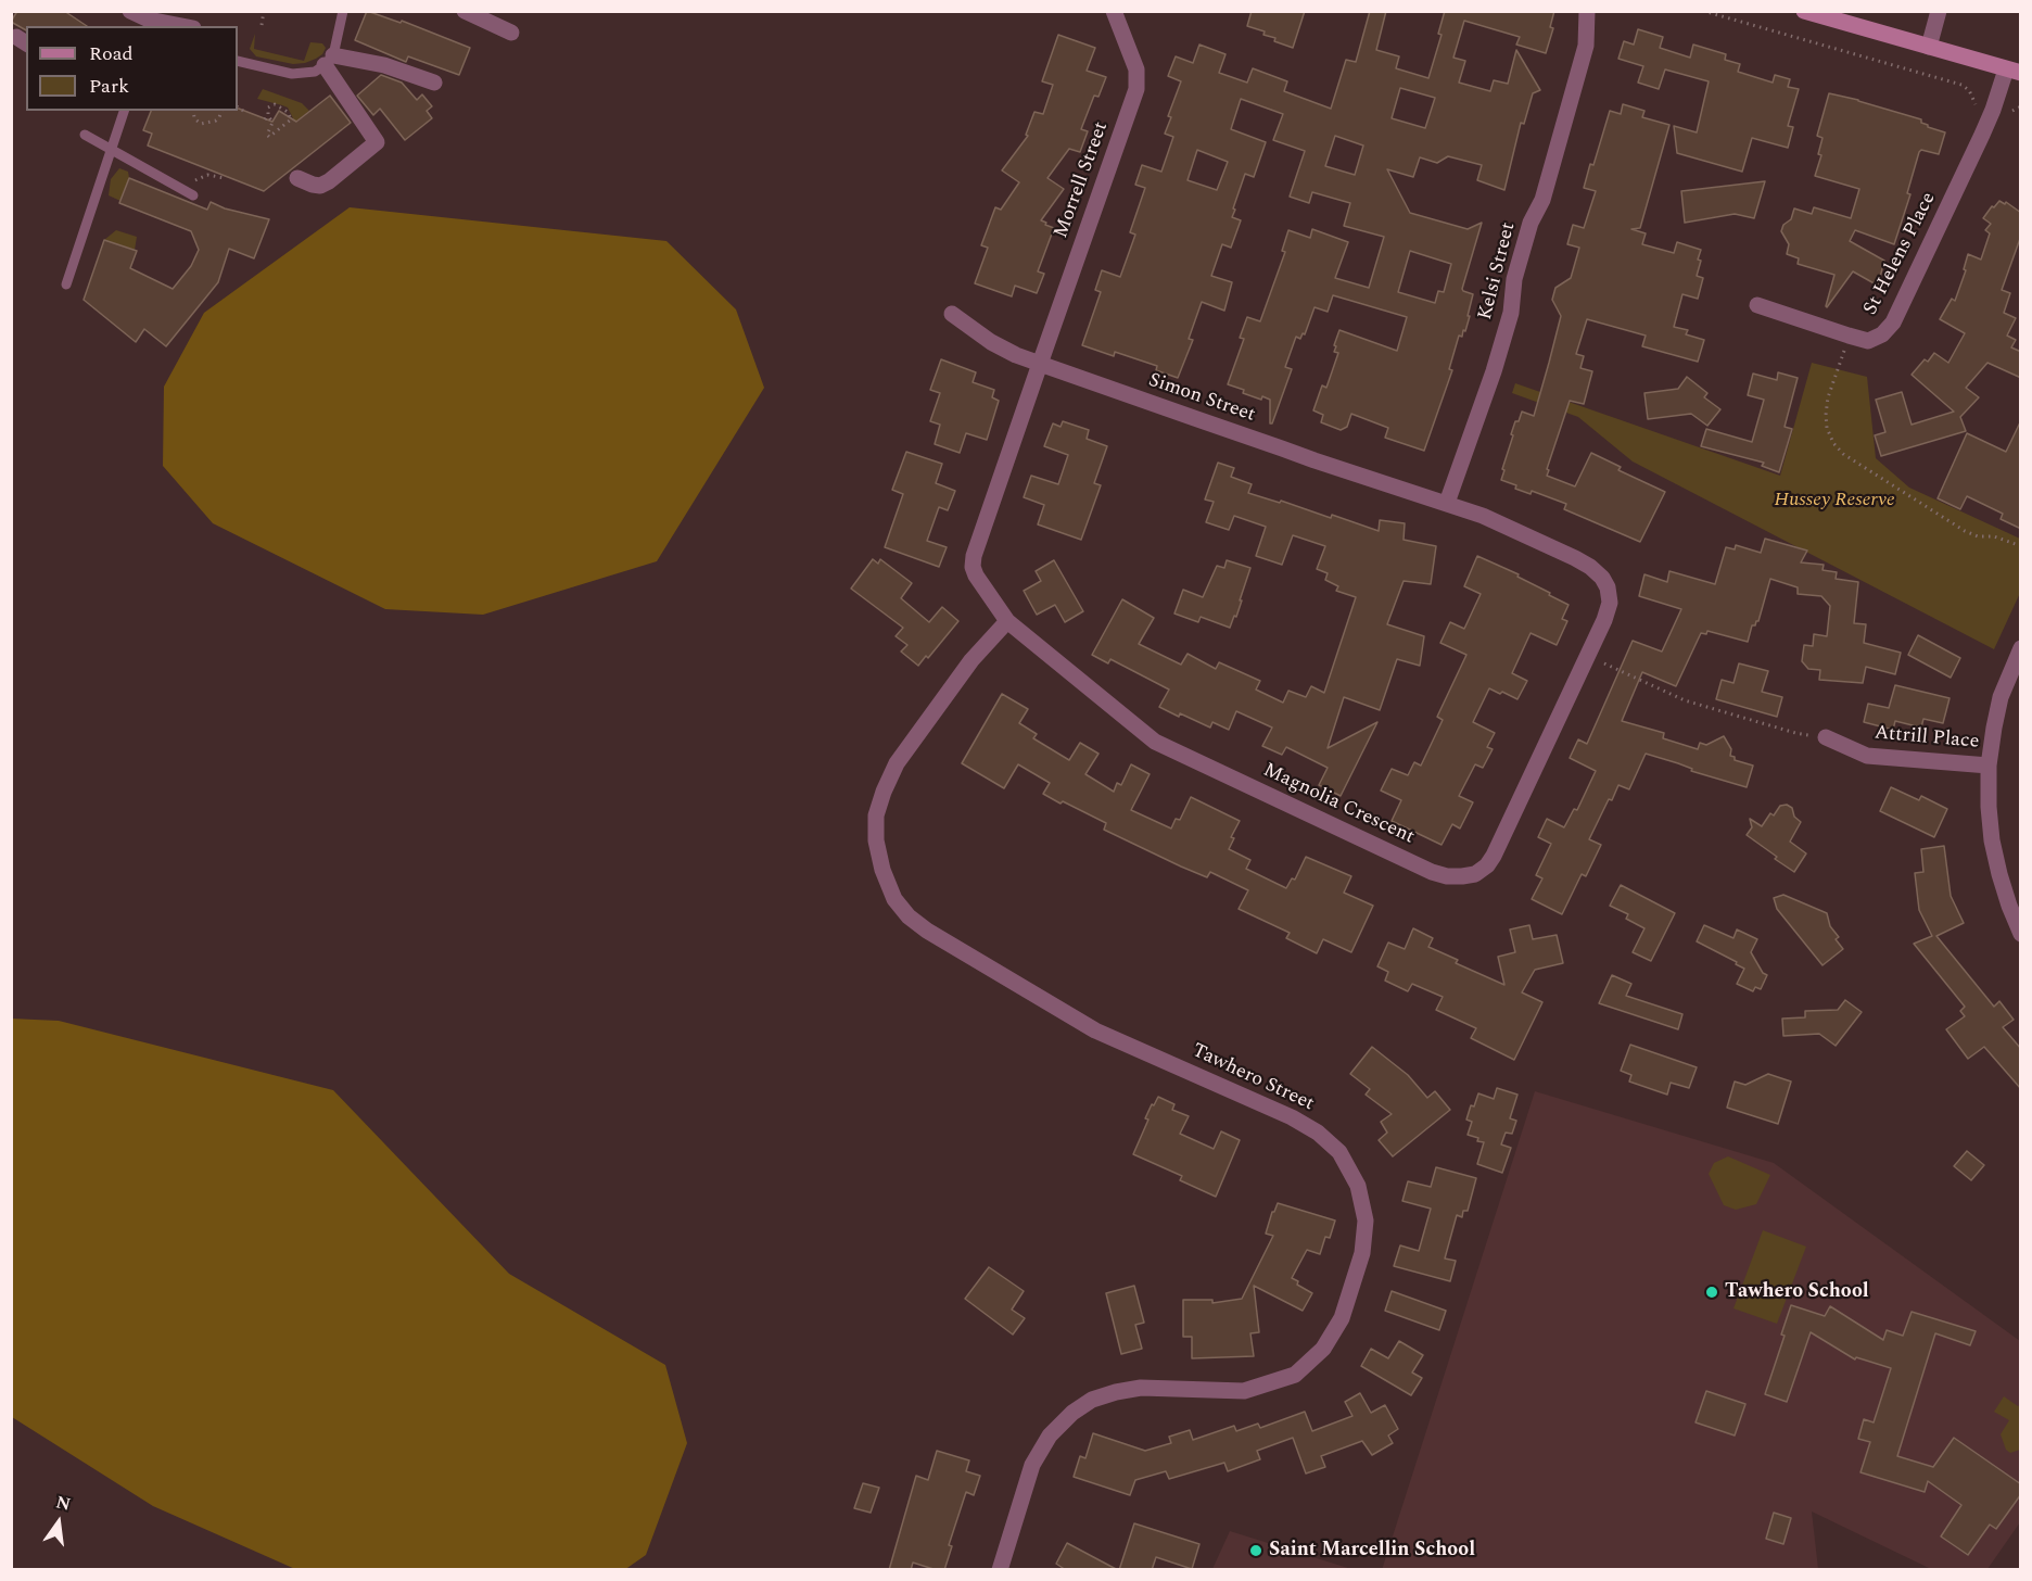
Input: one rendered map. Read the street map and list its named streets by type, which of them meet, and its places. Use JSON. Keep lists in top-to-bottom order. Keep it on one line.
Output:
{"streets":{"street":["Morrell Street","St Helens Place","Kelsi Street","Simon Street","Attrill Place","Magnolia Crescent","Tawhero Street"]},"crossings":[["Morrell Street","Simon Street"],["Morrell Street","Magnolia Crescent"],["Kelsi Street","Simon Street"],["Kelsi Street","Magnolia Crescent"],["Simon Street","Magnolia Crescent"],["Magnolia Crescent","Tawhero Street"]],"parks":["Hussey Reserve"],"places":["Tawhero School","Saint Marcellin School"],"legend":["Road","Park"],"north":"top"}
